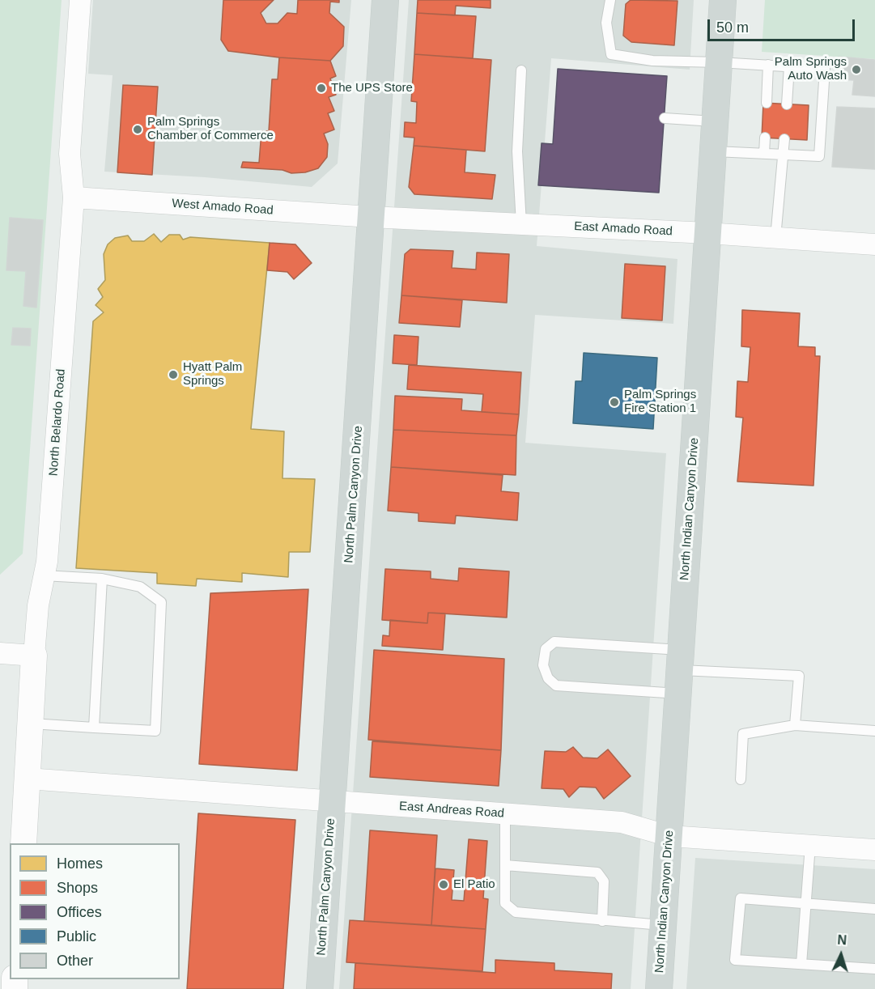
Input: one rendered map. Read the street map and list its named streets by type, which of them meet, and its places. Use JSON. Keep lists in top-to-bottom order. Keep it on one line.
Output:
{"streets":{"main road":["North Palm Canyon Drive","North Indian Canyon Drive"],"street":["West Amado Road","East Amado Road","North Belardo Road","East Andreas Road"]},"crossings":[["West Amado Road","East Amado Road"],["West Amado Road","North Belardo Road"],["West Amado Road","North Palm Canyon Drive"],["East Amado Road","North Palm Canyon Drive"],["East Amado Road","North Indian Canyon Drive"],["North Belardo Road","East Andreas Road"],["North Palm Canyon Drive","East Andreas Road"],["North Indian Canyon Drive","East Andreas Road"]],"places":["Palm Springs Auto Wash","The UPS Store","Palm Springs Chamber of Commerce","Hyatt Palm Springs","Palm Springs Fire Station 1","El Patio"],"legend":["Homes","Shops","Offices","Public","Other"],"scale_bar":"50 m","north":"top"}
